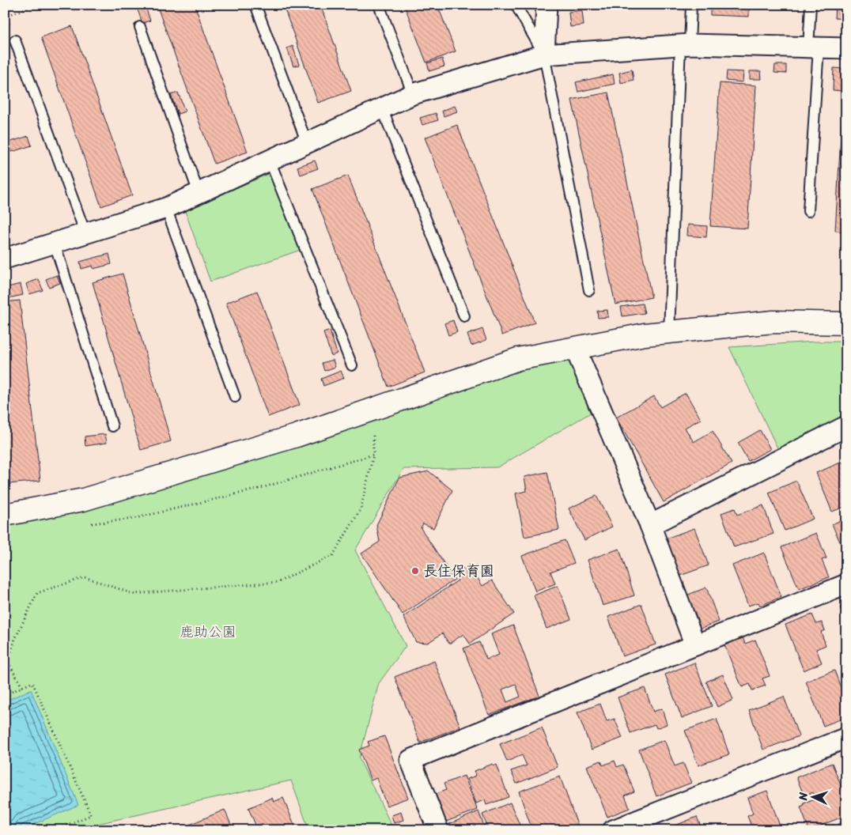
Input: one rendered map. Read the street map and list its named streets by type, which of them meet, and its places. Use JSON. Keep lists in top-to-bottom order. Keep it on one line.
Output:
{"parks":["鹿助公園"],"places":["長住保育園"],"north":"left"}
